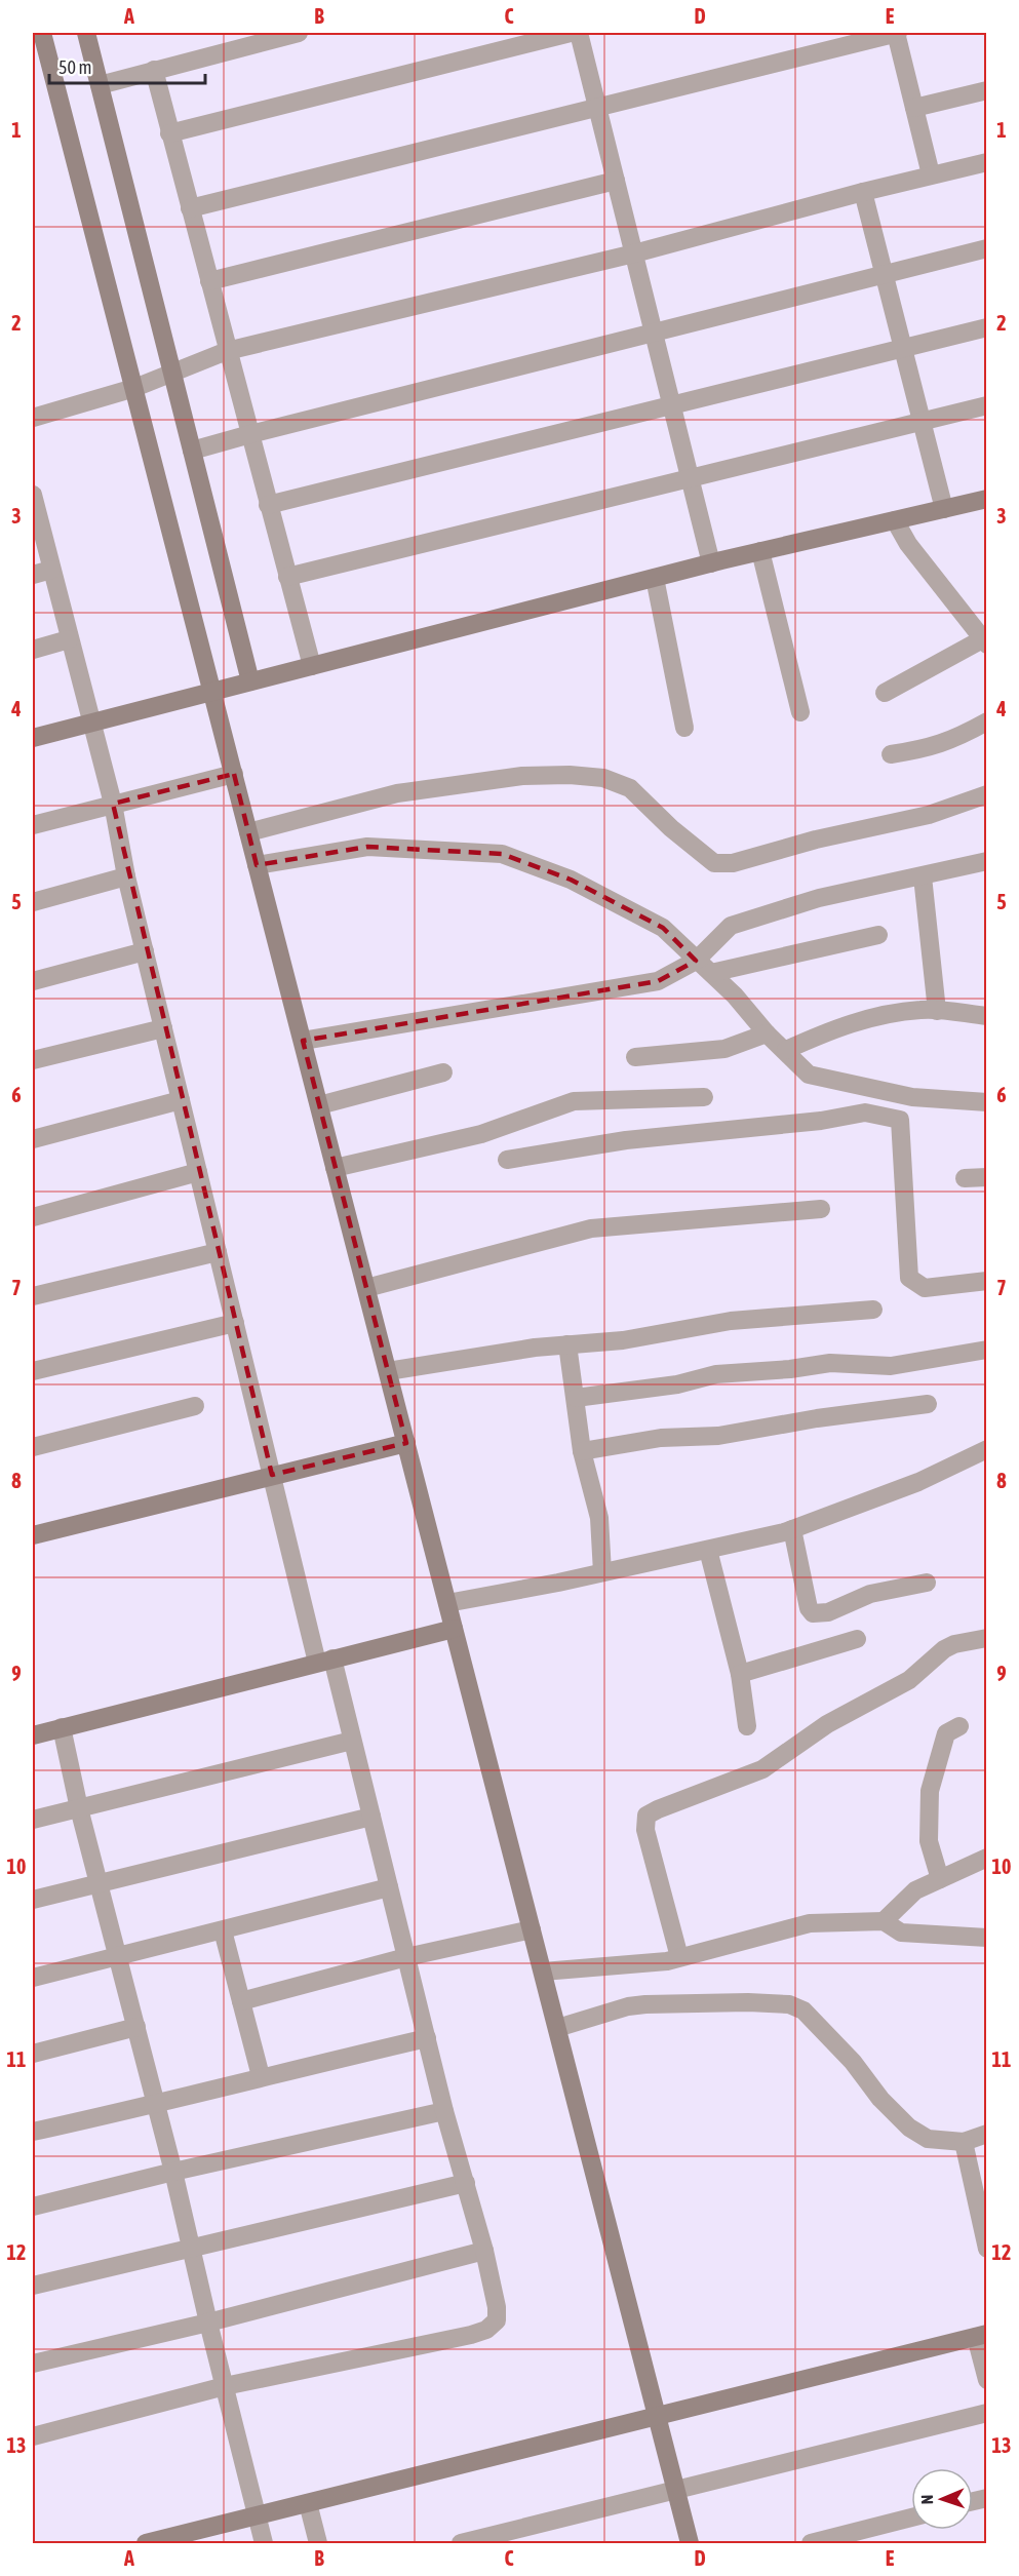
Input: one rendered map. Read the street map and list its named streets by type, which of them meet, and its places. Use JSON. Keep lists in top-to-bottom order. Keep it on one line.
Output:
{"scale_bar":"50 m","north":"left","grid":{"columns":["A","B","C","D","E"],"rows":["1","2","3","4","5","6","7","8","9","10","11","12","13"]}}
